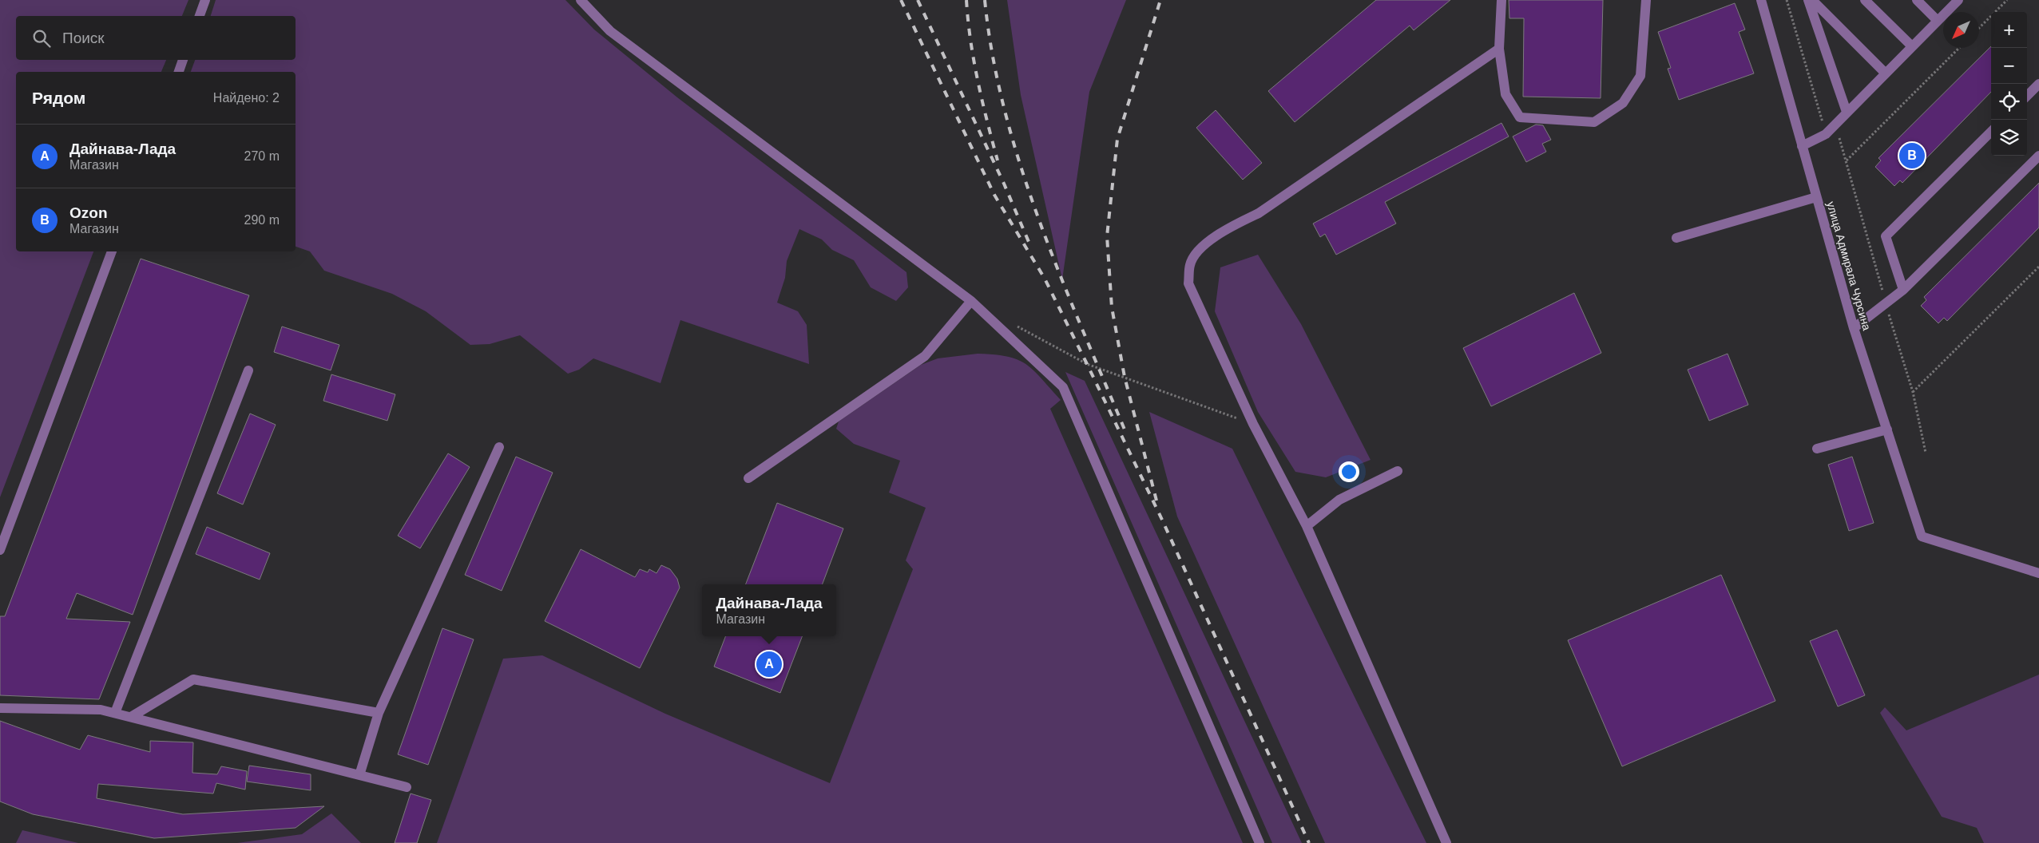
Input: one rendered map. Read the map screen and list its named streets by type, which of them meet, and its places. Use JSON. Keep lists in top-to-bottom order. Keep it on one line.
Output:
{"streets":{"street":["улица Адмирала Чурсина"]},"north":"bottom left","page":{"map_buttons":["+","−"],"search":"Поиск","heading":["Рядом","Найдено: 2"],"list":[{"mark":"A","name":"Дайнава-Лада","note":"Магазин","value":"270 m"},{"mark":"B","name":"Ozon","note":"Магазин","value":"290 m"}],"pins":["B","A"],"popup":["Дайнава-Лада","Магазин"]}}
